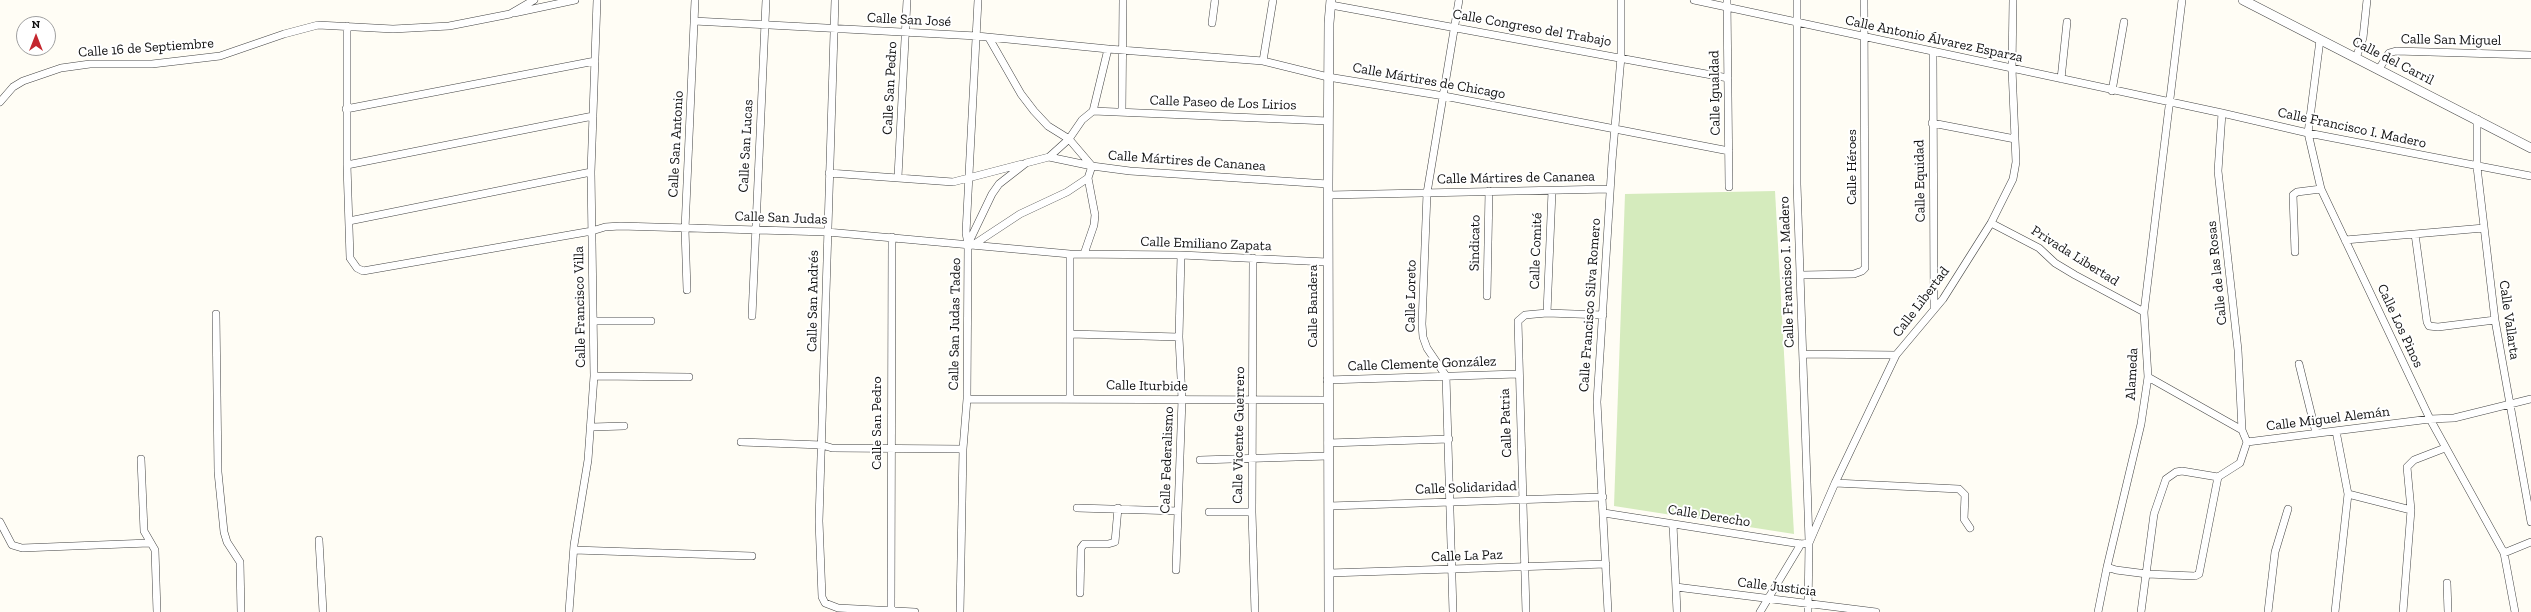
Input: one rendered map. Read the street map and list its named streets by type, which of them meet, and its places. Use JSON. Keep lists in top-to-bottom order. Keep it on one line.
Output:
{"streets":{"street":["Calle San José","Calle Congreso del Trabajo","Calle Antonio Álvarez Esparza","Calle San Miguel","Calle 16 de Septiembre","Calle del Carril","Calle Mártires de Chicago","Calle San Pedro","Calle Igualdad","Calle Paseo de Los Lirios","Calle Francisco I. Madero","Calle San Antonio","Calle San Lucas","Calle Mártires de Cananea","Calle Héroes","Calle Equidad","Calle San Judas","Sindicato","Calle Emiliano Zapata","Calle Comité","Privada Libertad","Calle de las Rosas","Calle Loreto","Calle San Andrés","Calle Libertad","Calle Francisco Silva Romero","Calle Bandera","Calle Francisco Villa","Calle Vallarta","Calle San Judas Tadeo","Calle Los Pinos","Calle Clemente González","Alameda","Calle Iturbide","Calle Miguel Alemán","Calle Patria","Calle Vicente Guerrero","Calle Federalismo","Calle Solidaridad","Calle Derecho","Calle La Paz","Calle Justicia"]},"crossings":[["Calle San José","Calle Mártires de Chicago"],["Calle San José","Calle San Pedro"],["Calle San José","Calle San Antonio"],["Calle San José","Calle San Lucas"],["Calle San José","Calle Mártires de Cananea"],["Calle San José","Calle San Andrés"],["Calle San José","Calle San Judas Tadeo"],["Calle Congreso del Trabajo","Calle Igualdad"],["Calle Congreso del Trabajo","Calle Loreto"],["Calle Congreso del Trabajo","Calle Francisco Silva Romero"],["Calle Congreso del Trabajo","Calle Bandera"],["Calle Antonio Álvarez Esparza","Calle Igualdad"],["Calle Antonio Álvarez Esparza","Calle Francisco I. Madero"],["Calle Antonio Álvarez Esparza","Calle Héroes"],["Calle Antonio Álvarez Esparza","Calle Equidad"],["Calle Antonio Álvarez Esparza","Calle Libertad"],["Calle Antonio Álvarez Esparza","Alameda"],["Calle San Miguel","Calle del Carril"],["Calle 16 de Septiembre","Calle San Judas"],["Calle del Carril","Calle Vallarta"],["Calle del Carril","Calle Los Pinos"],["Calle Mártires de Chicago","Calle Igualdad"],["Calle Mártires de Chicago","Calle Loreto"],["Calle Mártires de Chicago","Calle Francisco Silva Romero"],["Calle Mártires de Chicago","Calle Bandera"],["Calle San Pedro","Calle San Judas"],["Calle San Pedro","Calle San Andrés"],["Calle Paseo de Los Lirios","Calle Bandera"],["Calle Francisco I. Madero","Calle Héroes"],["Calle Francisco I. Madero","Calle de las Rosas"],["Calle Francisco I. Madero","Calle Libertad"],["Calle Francisco I. Madero","Calle Vallarta"],["Calle Francisco I. Madero","Calle Los Pinos"],["Calle Francisco I. Madero","Alameda"],["Calle Francisco I. Madero","Calle Derecho"],["Calle San Antonio","Calle San Judas"],["Calle San Lucas","Calle San Judas"],["Calle Mártires de Cananea","Sindicato"],["Calle Mártires de Cananea","Calle Comité"],["Calle Mártires de Cananea","Calle Loreto"],["Calle Mártires de Cananea","Calle Francisco Silva Romero"],["Calle Mártires de Cananea","Calle Bandera"],["Calle Equidad","Calle Libertad"],["Calle San Judas","Calle Emiliano Zapata"],["Calle San Judas","Calle San Andrés"],["Calle San Judas","Calle Francisco Villa"],["Calle San Judas","Calle San Judas Tadeo"],["Calle Emiliano Zapata","Calle Bandera"],["Calle Emiliano Zapata","Calle Vicente Guerrero"],["Calle Emiliano Zapata","Calle Federalismo"],["Calle Comité","Calle Patria"],["Privada Libertad","Calle Libertad"],["Privada Libertad","Alameda"],["Calle Loreto","Calle Clemente González"],["Calle Loreto","Calle Solidaridad"],["Calle Loreto","Calle La Paz"],["Calle Libertad","Calle Derecho"],["Calle Libertad","Calle Justicia"],["Calle Francisco Silva Romero","Calle Patria"],["Calle Francisco Silva Romero","Calle Solidaridad"],["Calle Francisco Silva Romero","Calle Derecho"],["Calle Francisco Silva Romero","Calle La Paz"],["Calle Bandera","Calle Clemente González"],["Calle Bandera","Calle Iturbide"],["Calle Bandera","Calle Solidaridad"],["Calle Bandera","Calle La Paz"],["Calle Vallarta","Calle Miguel Alemán"],["Calle San Judas Tadeo","Calle Iturbide"],["Calle Los Pinos","Calle Miguel Alemán"],["Calle Clemente González","Calle Patria"],["Calle Iturbide","Calle Vicente Guerrero"],["Calle Iturbide","Calle Federalismo"],["Calle Patria","Calle Solidaridad"],["Calle Patria","Calle La Paz"]],"north":"top"}
